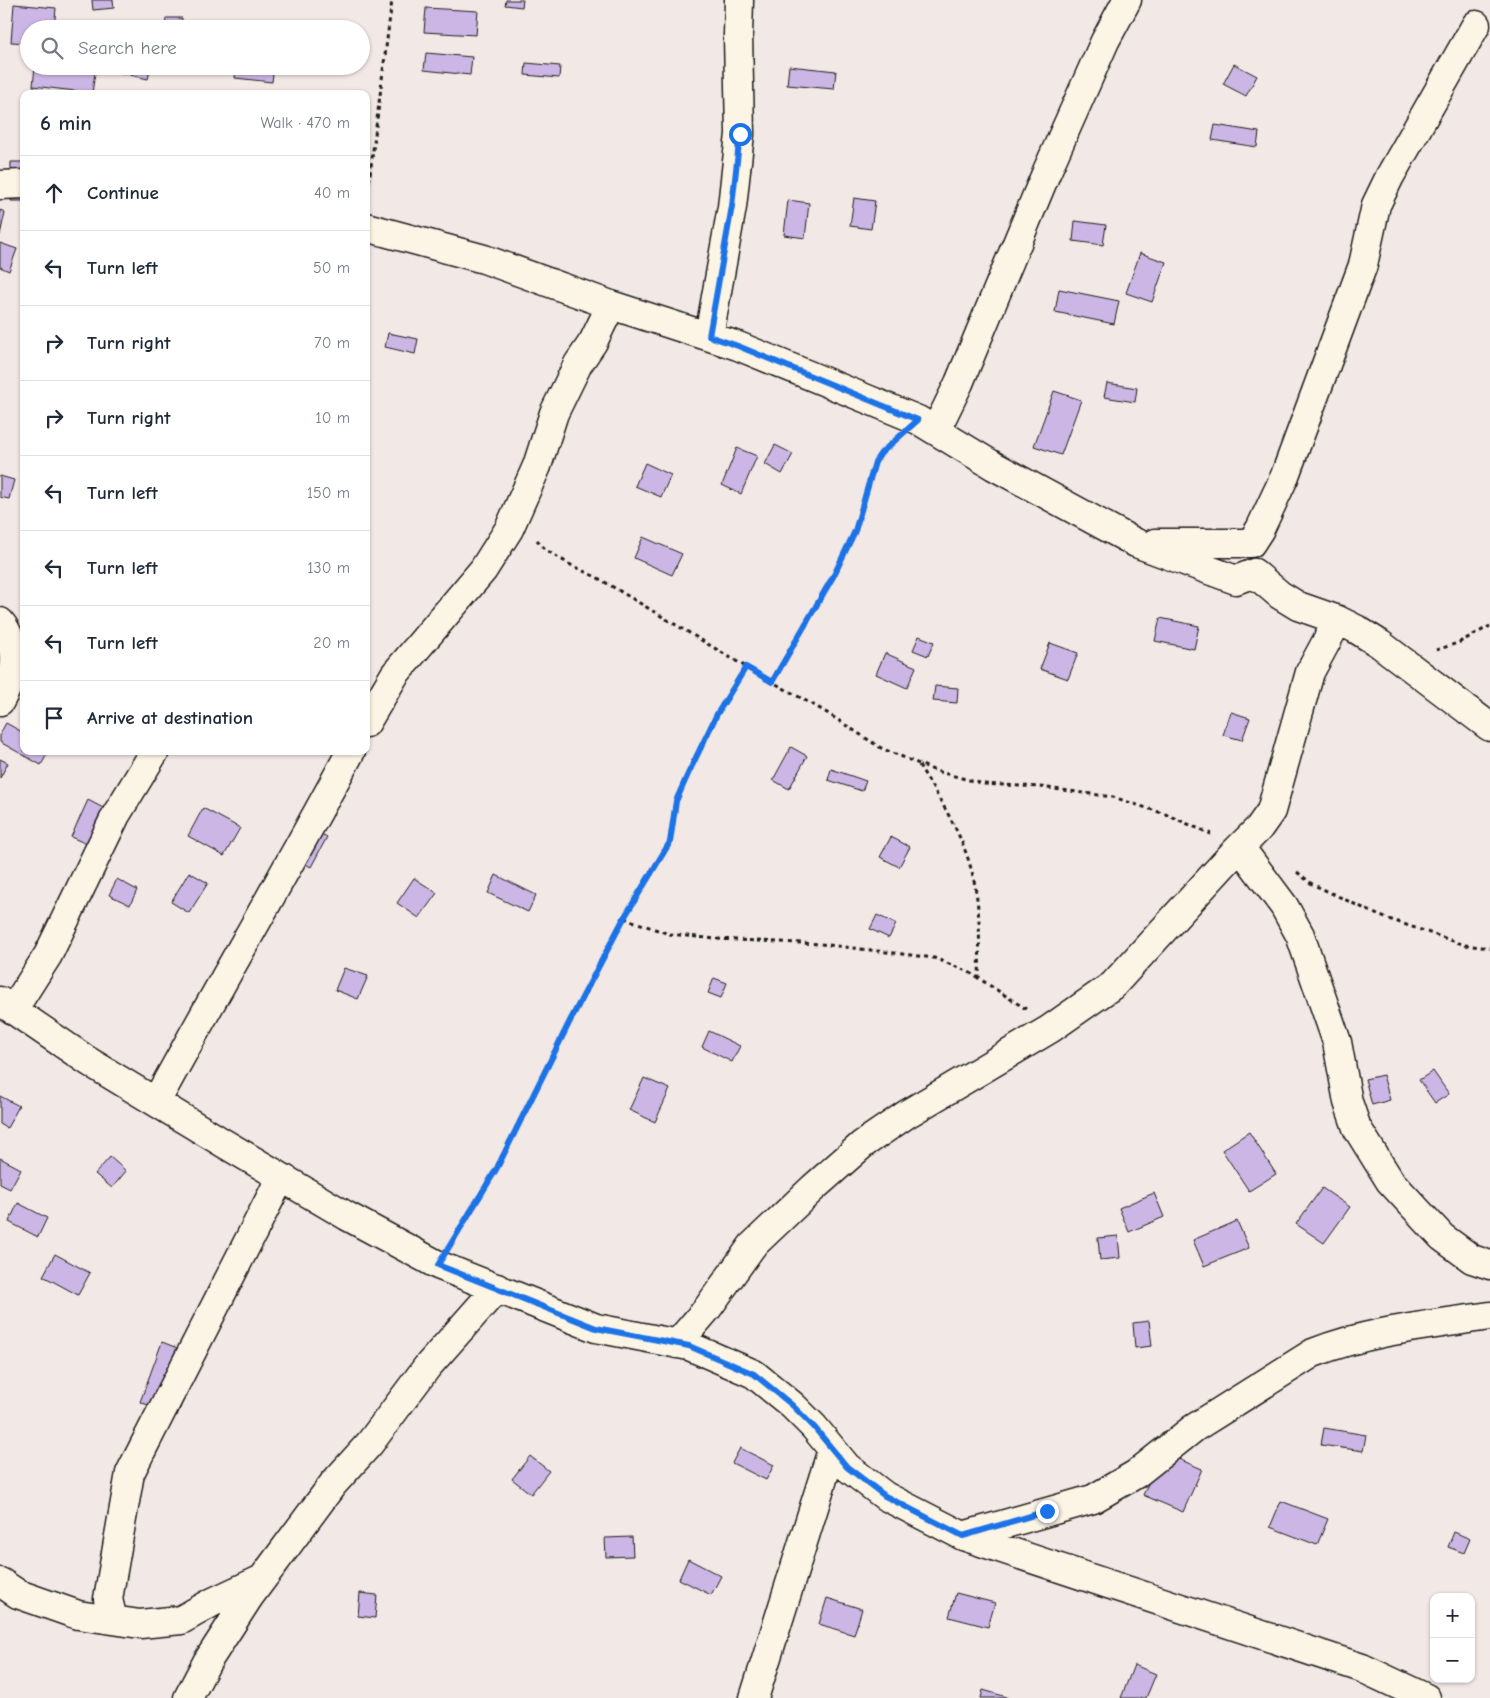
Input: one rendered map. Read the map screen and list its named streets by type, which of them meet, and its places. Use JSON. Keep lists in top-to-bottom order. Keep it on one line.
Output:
{"page":{"search":"Search here","heading":["6 min","Walk · 470 m"],"list":[["Continue","40 m"],["Turn left","50 m"],["Turn right","70 m"],["Turn right","10 m"],["Turn left","150 m"],["Turn left","130 m"],["Turn left","20 m"],"Arrive at destination"],"map_buttons":["+","−"]}}
